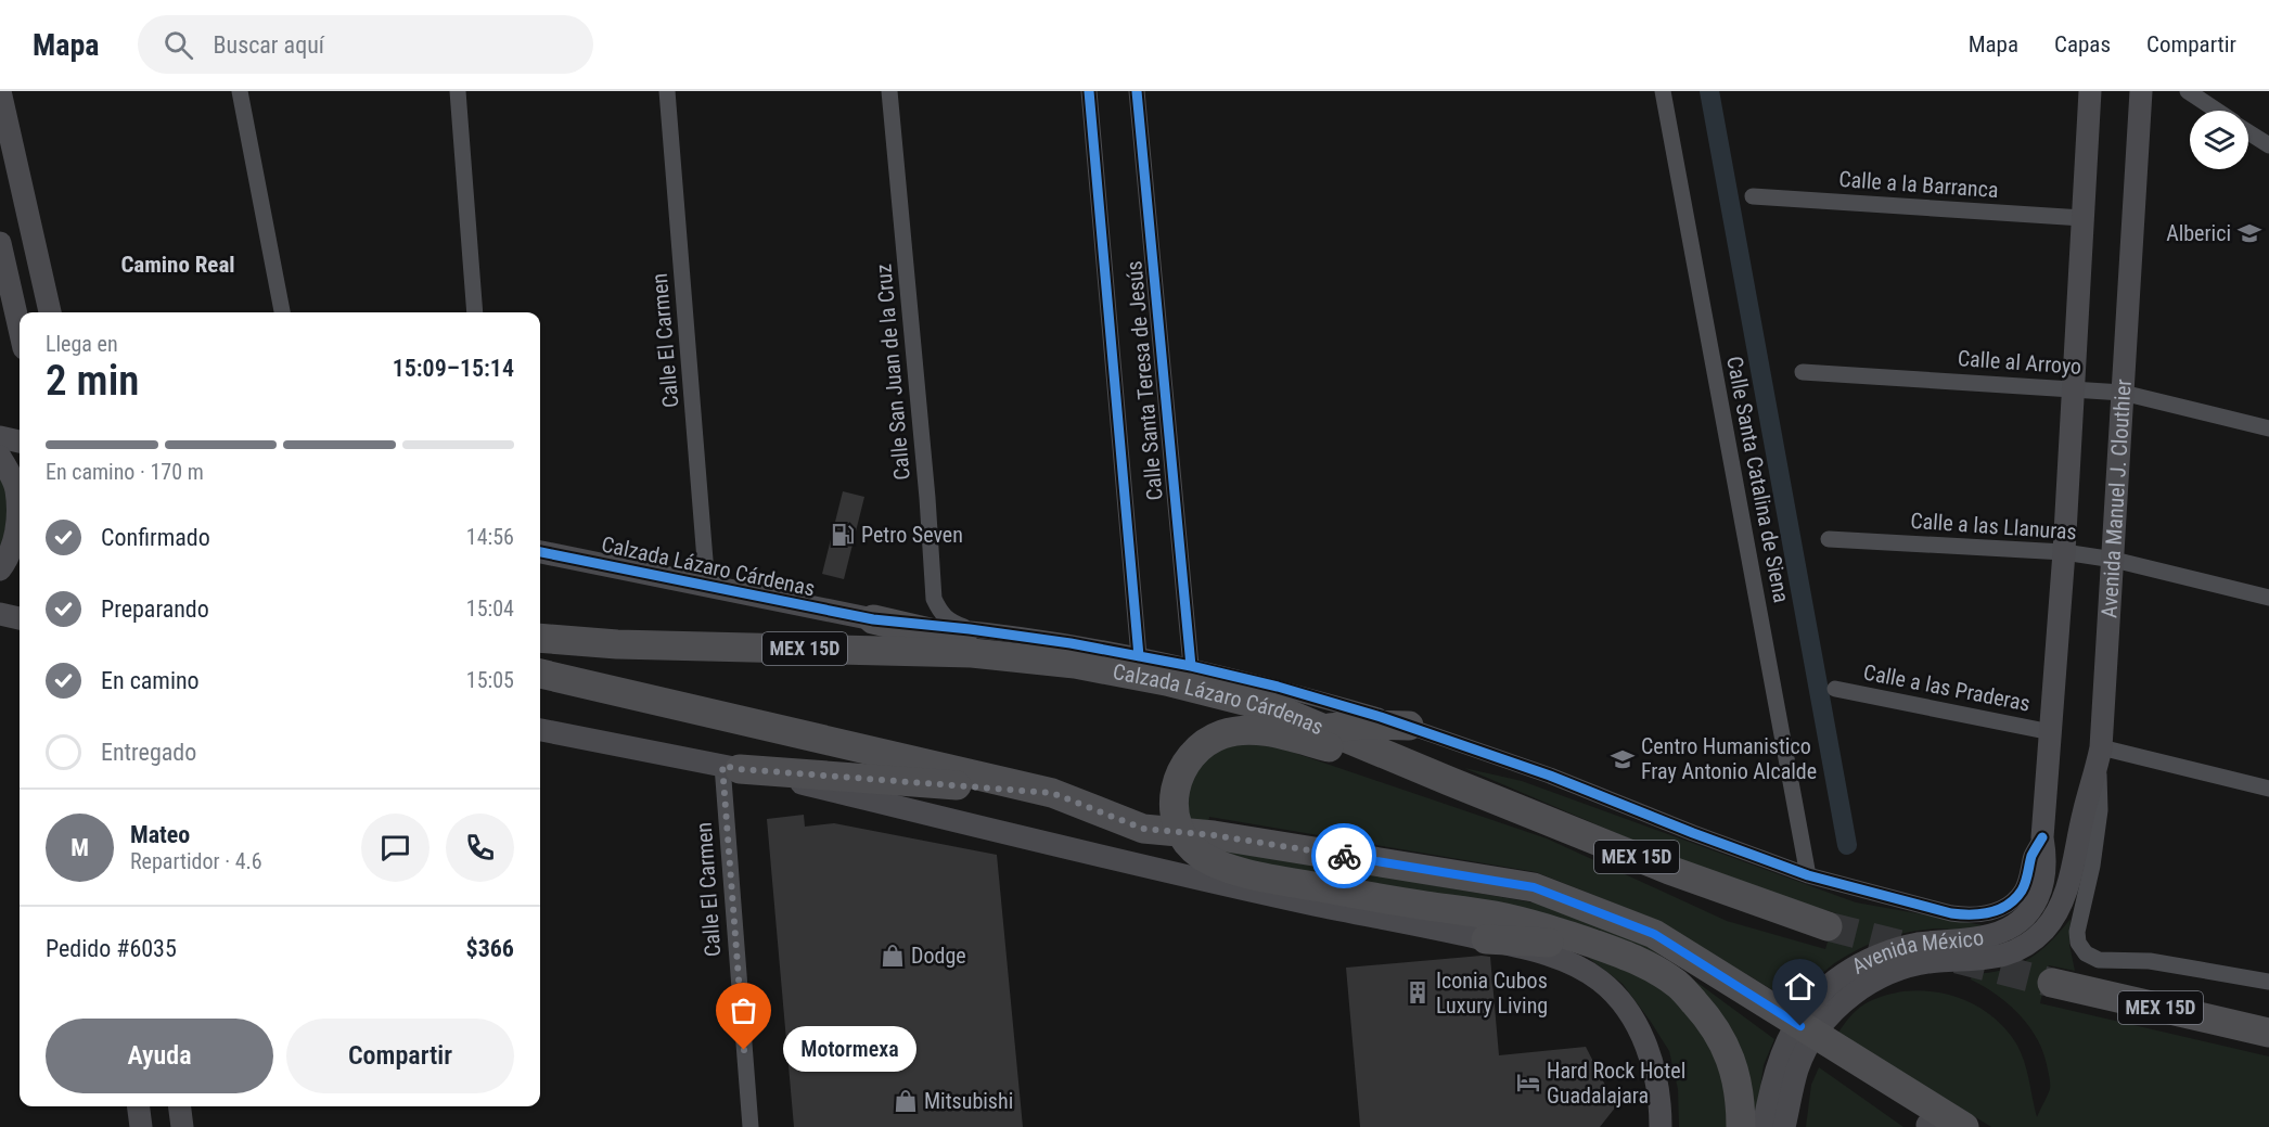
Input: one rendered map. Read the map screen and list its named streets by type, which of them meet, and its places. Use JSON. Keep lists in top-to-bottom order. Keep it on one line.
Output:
{"streets":{"highway":["Calzada Lázaro Cárdenas","MEX 15D"],"main road":["Avenida Manuel J. Clouthier","Avenida México"],"street":["Calle a la Barranca","Calle El Carmen","Calle al Arroyo","Calle San Juan de la Cruz","Calle Santa Teresa de Jesús","Calle Santa Catalina de Siena","Calle a las Llanuras","Calle a las Praderas"]},"crossings":[["Calle El Carmen","Calzada Lázaro Cárdenas"],["Calle al Arroyo","Avenida Manuel J. Clouthier"],["Avenida Manuel J. Clouthier","Calle a las Llanuras"],["Avenida Manuel J. Clouthier","Avenida México"]],"districts":["Camino Real"],"places":{"school or university":["Alberici","Centro Humanistico Fray Antonio Alcalde"],"fuel station":["Petro Seven"],"shop":["Dodge","Mitsubishi"],"building":["Iconia Cubos Luxury Living"],"other":["Motormexa"],"hotel":["Hard Rock Hotel Guadalajara"]},"page":{"header":"Mapa","search":"Buscar aquí","nav":["Mapa","Capas","Compartir"],"heading":["2 min","Llega en","15:09–15:14"],"panel":["Mateo","Repartidor · 4.6","Pedido #6035","$366"],"bar":"En camino · 170 m","list":[["Confirmado","14:56"],["Preparando","15:04"],["En camino","15:05"],"Entregado"],"round":"M","buttons":["Ayuda","Compartir"],"bubble":"Motormexa"}}
